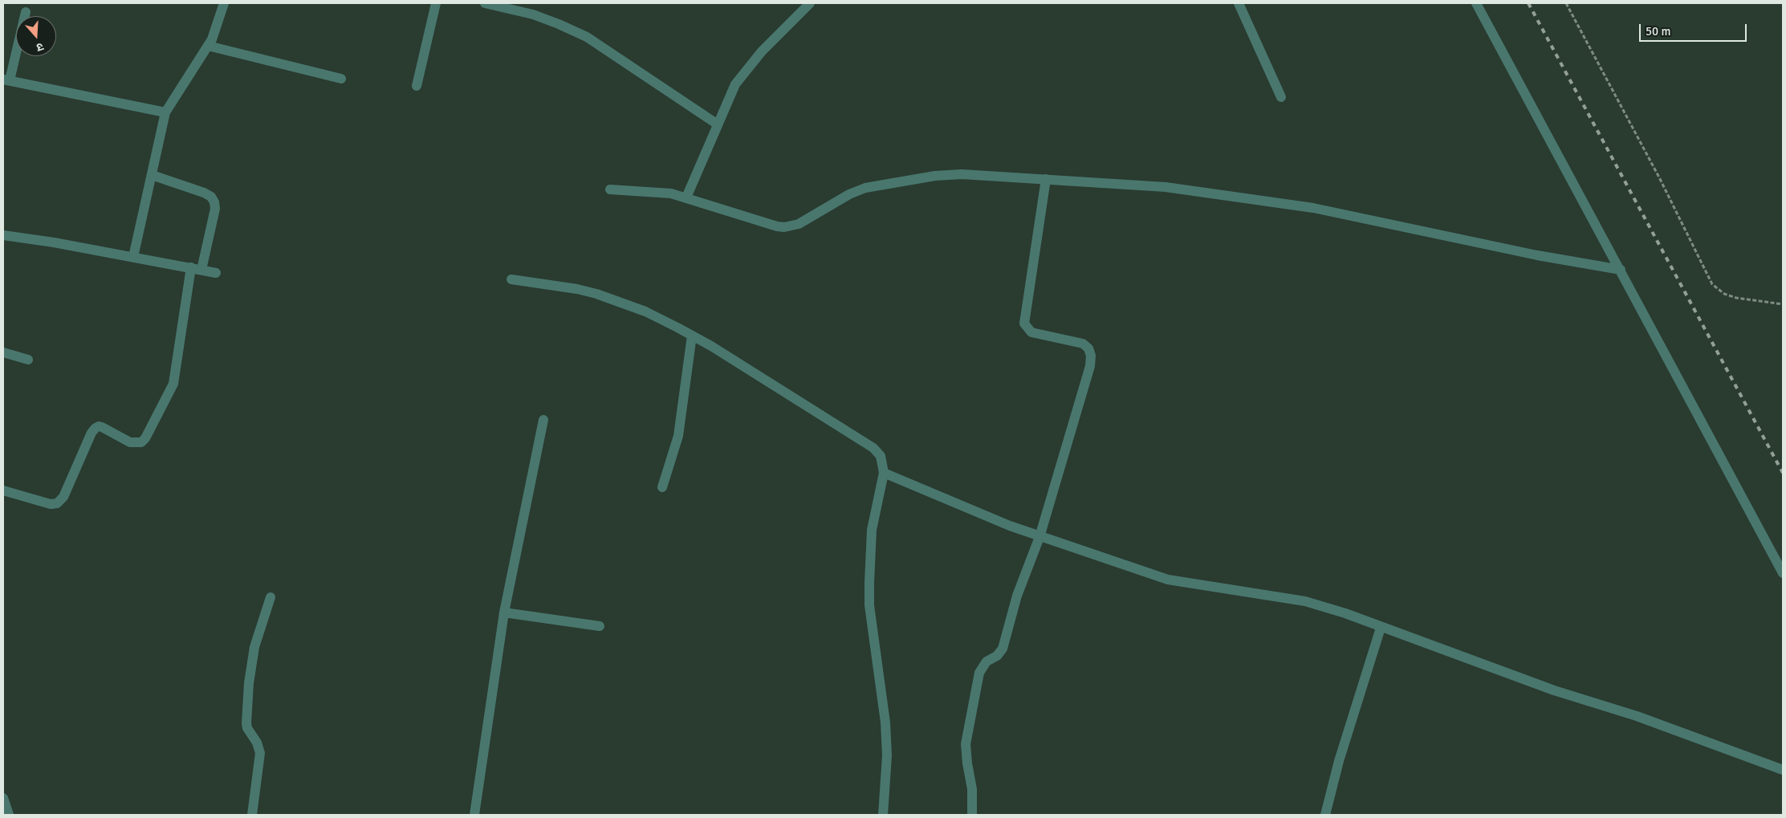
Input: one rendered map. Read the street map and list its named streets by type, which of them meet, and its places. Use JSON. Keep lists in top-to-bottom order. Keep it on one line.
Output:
{"scale_bar":"50 m","north":"bottom"}
